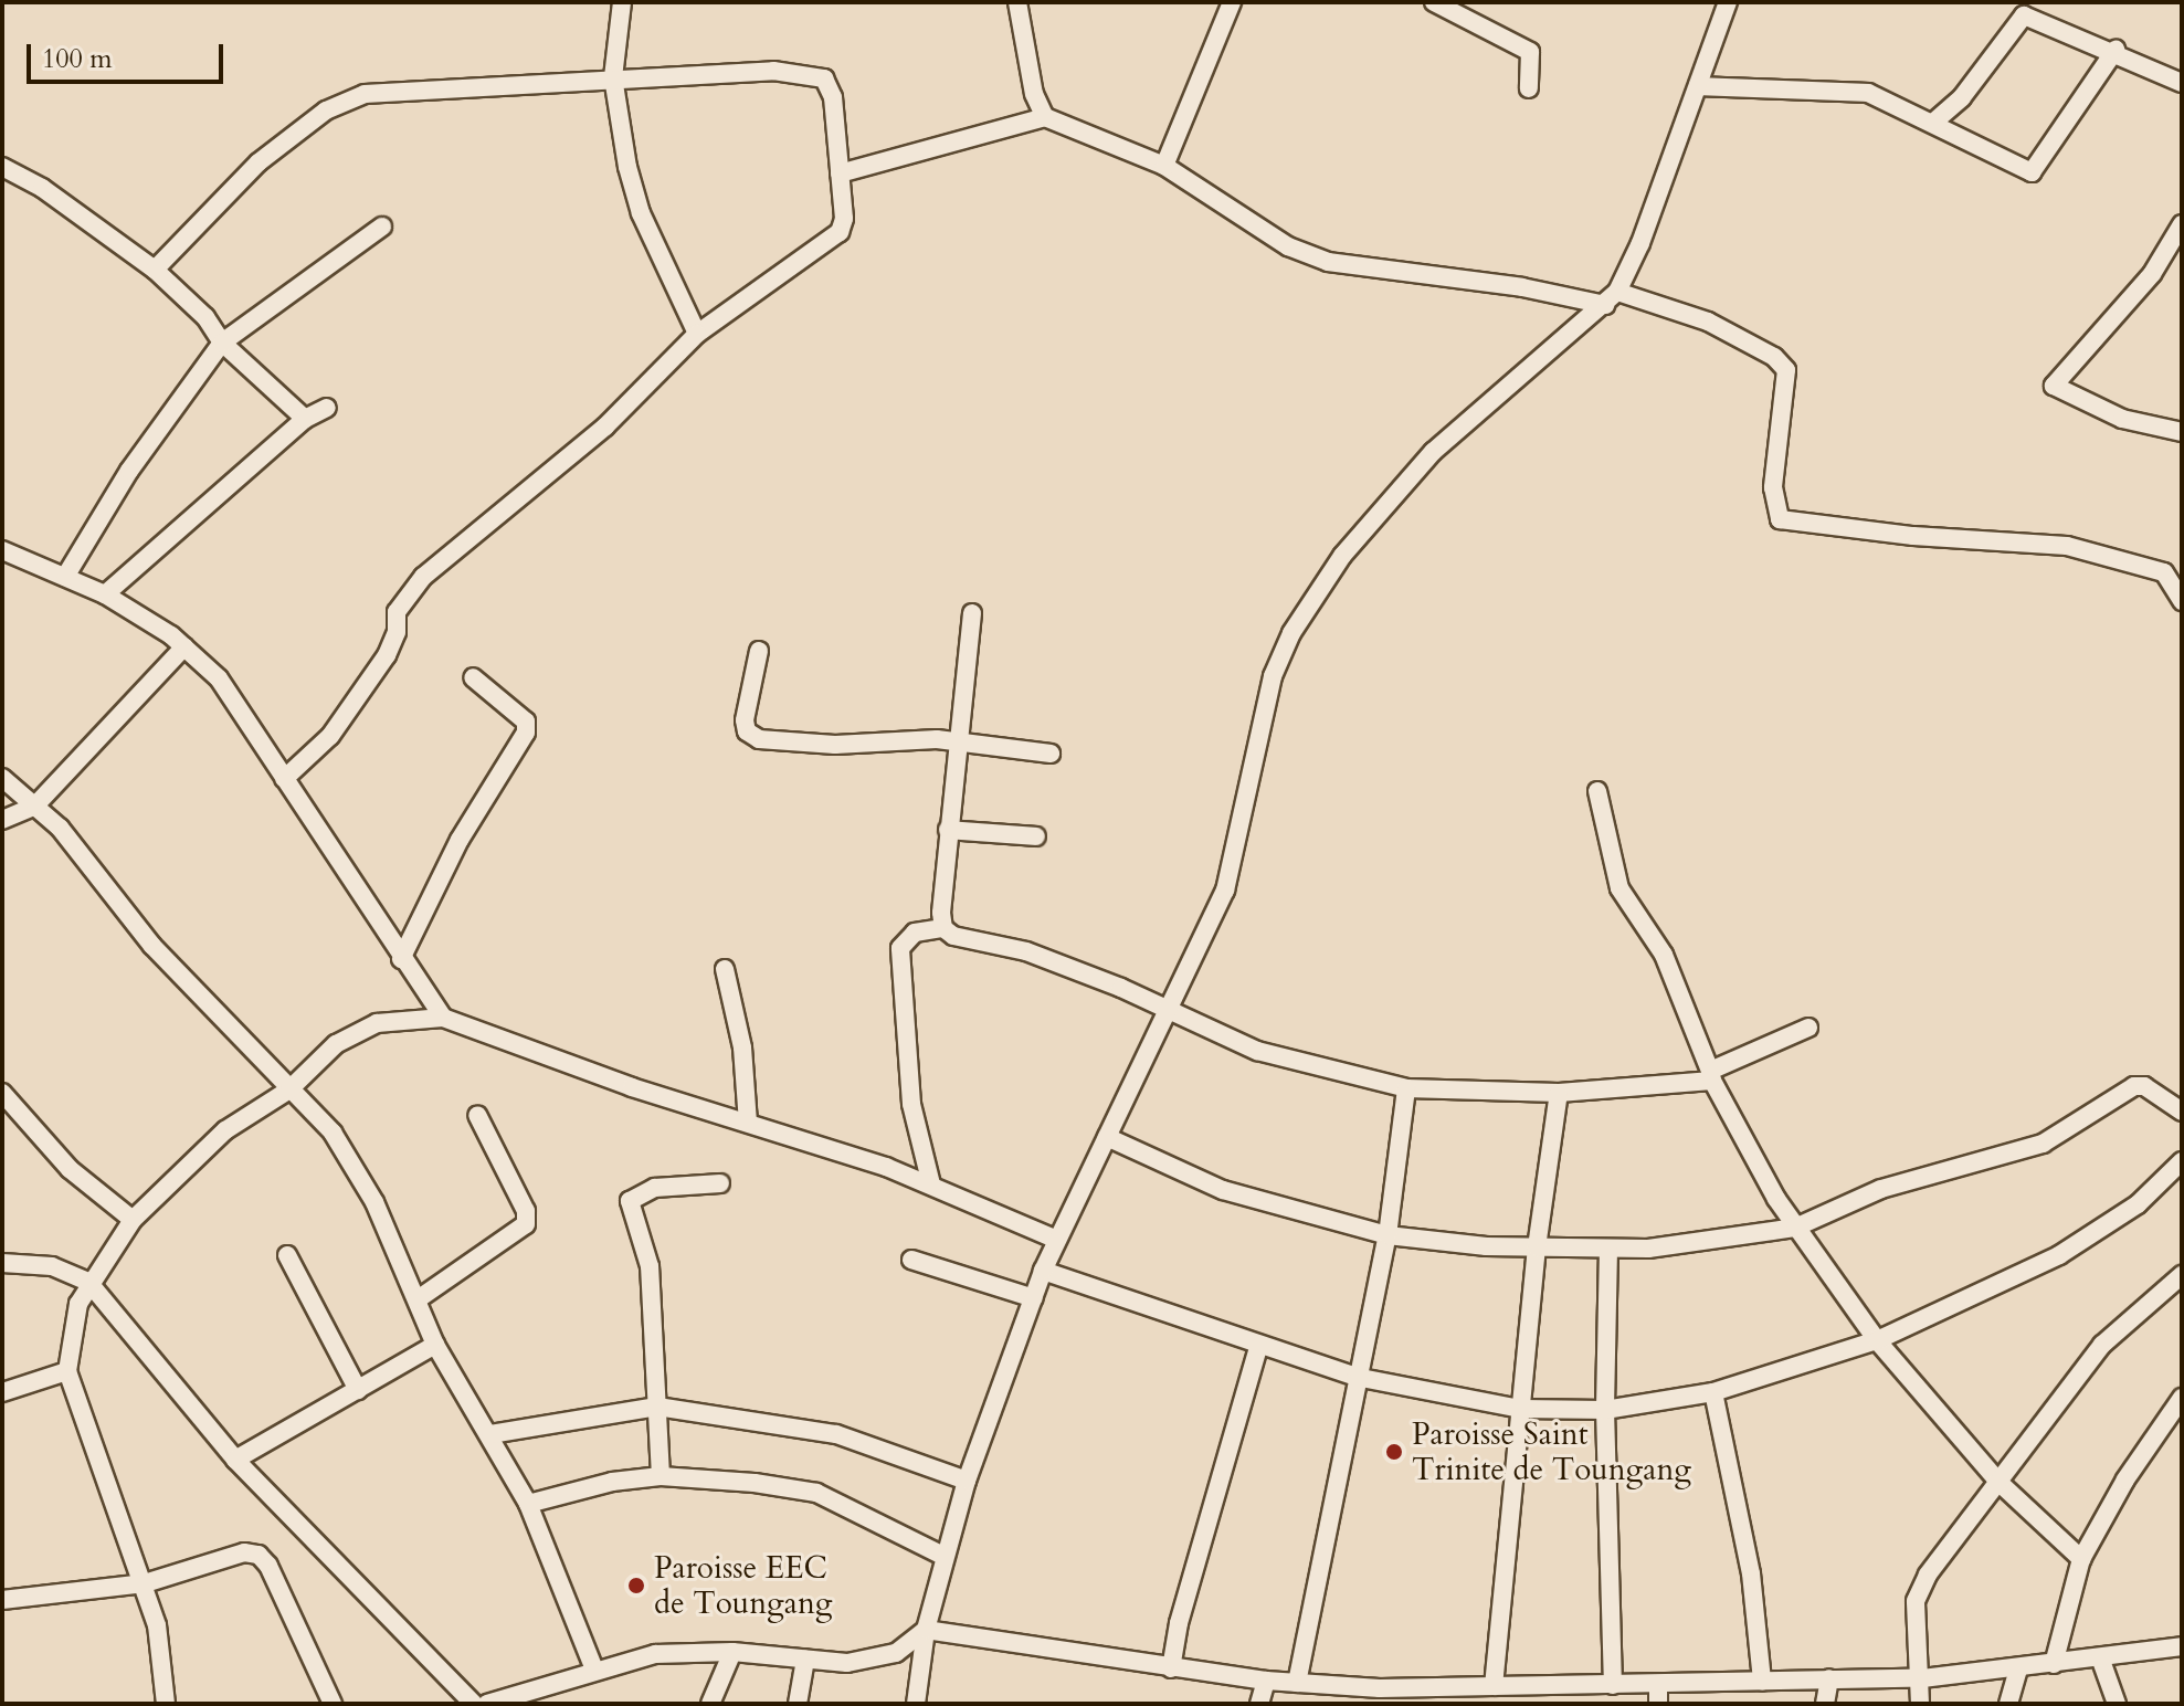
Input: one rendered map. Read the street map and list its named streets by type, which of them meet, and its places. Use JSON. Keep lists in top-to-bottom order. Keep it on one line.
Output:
{"places":["Paroisse Saint Trinite de Toungang","Paroisse EEC de Toungang"],"scale_bar":"100 m"}
